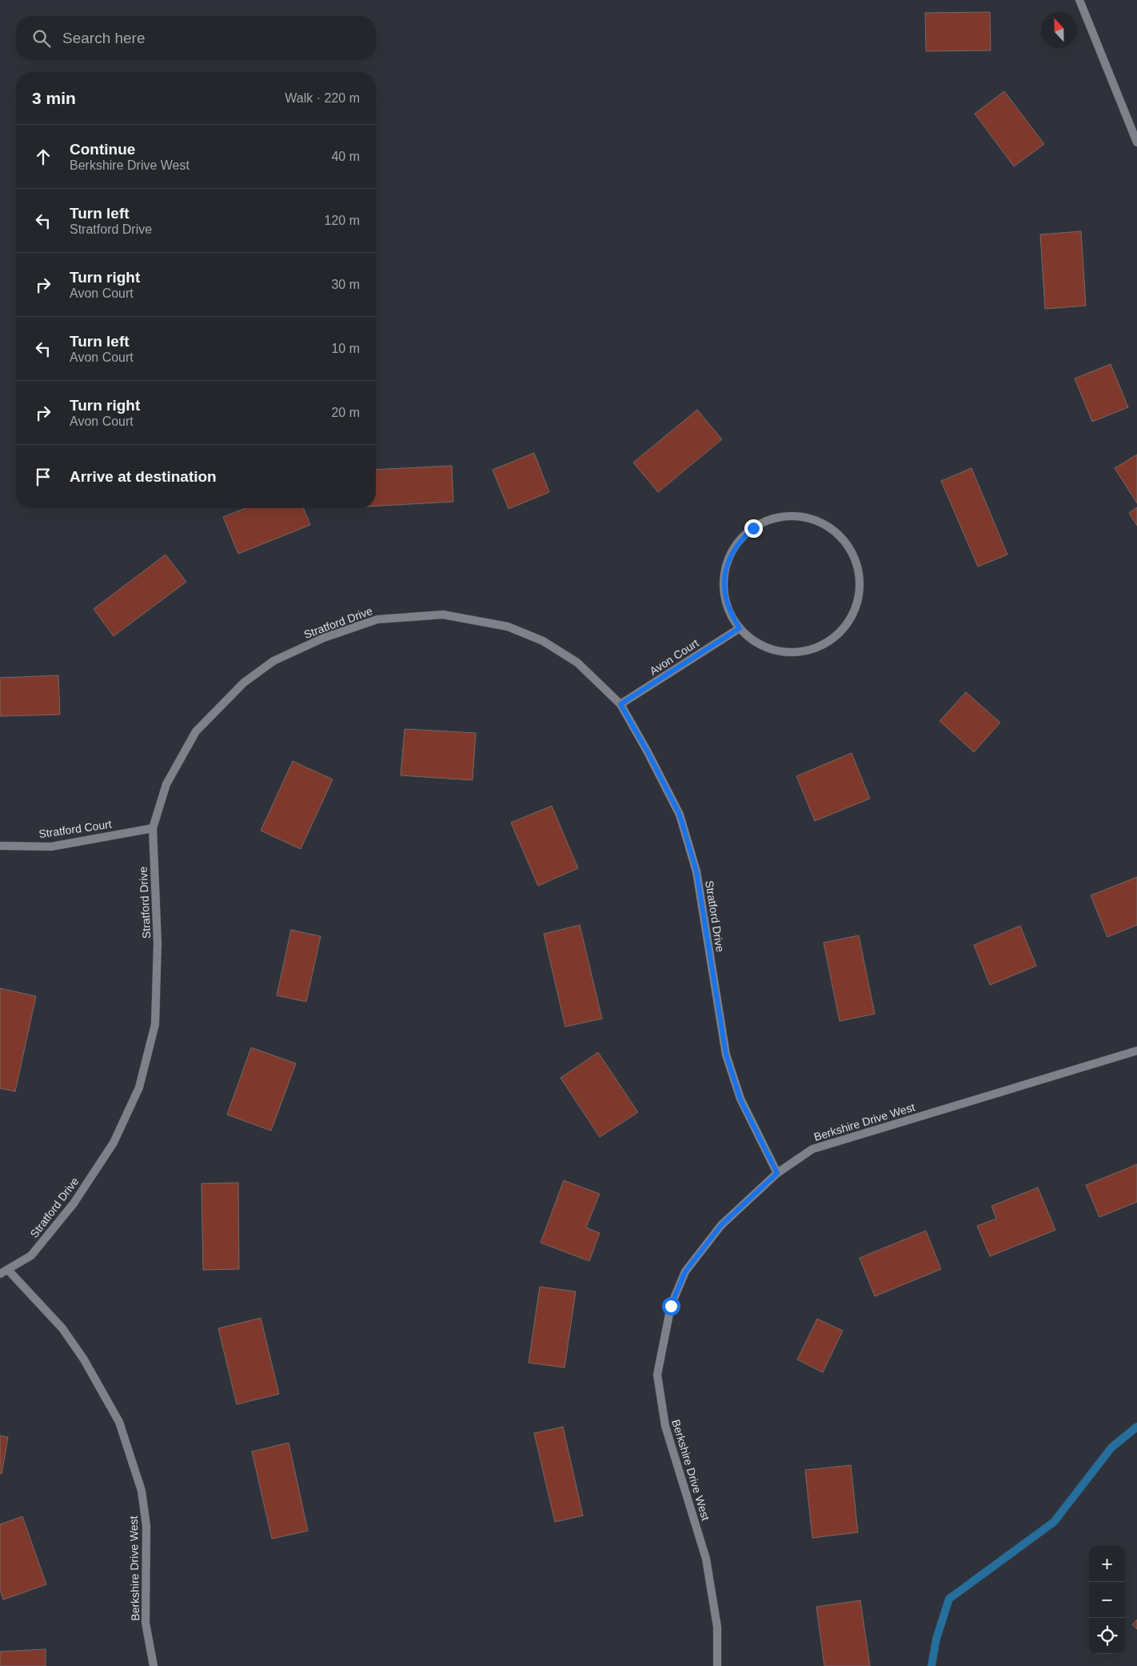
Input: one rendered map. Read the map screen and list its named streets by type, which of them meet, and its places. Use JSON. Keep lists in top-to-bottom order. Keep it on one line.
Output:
{"streets":{"street":["Stratford Drive","Avon Court","Stratford Court","Berkshire Drive West"]},"crossings":[["Stratford Drive","Avon Court"],["Stratford Drive","Stratford Court"],["Stratford Drive","Berkshire Drive West"]],"north":"top","page":{"search":"Search here","heading":["3 min","Walk · 220 m"],"list":[["Continue","Berkshire Drive West","40 m"],["Turn left","Stratford Drive","120 m"],["Turn right","Avon Court","30 m"],["Turn left","Avon Court","10 m"],["Turn right","Avon Court","20 m"],"Arrive at destination"],"map_buttons":["+","−"]}}
